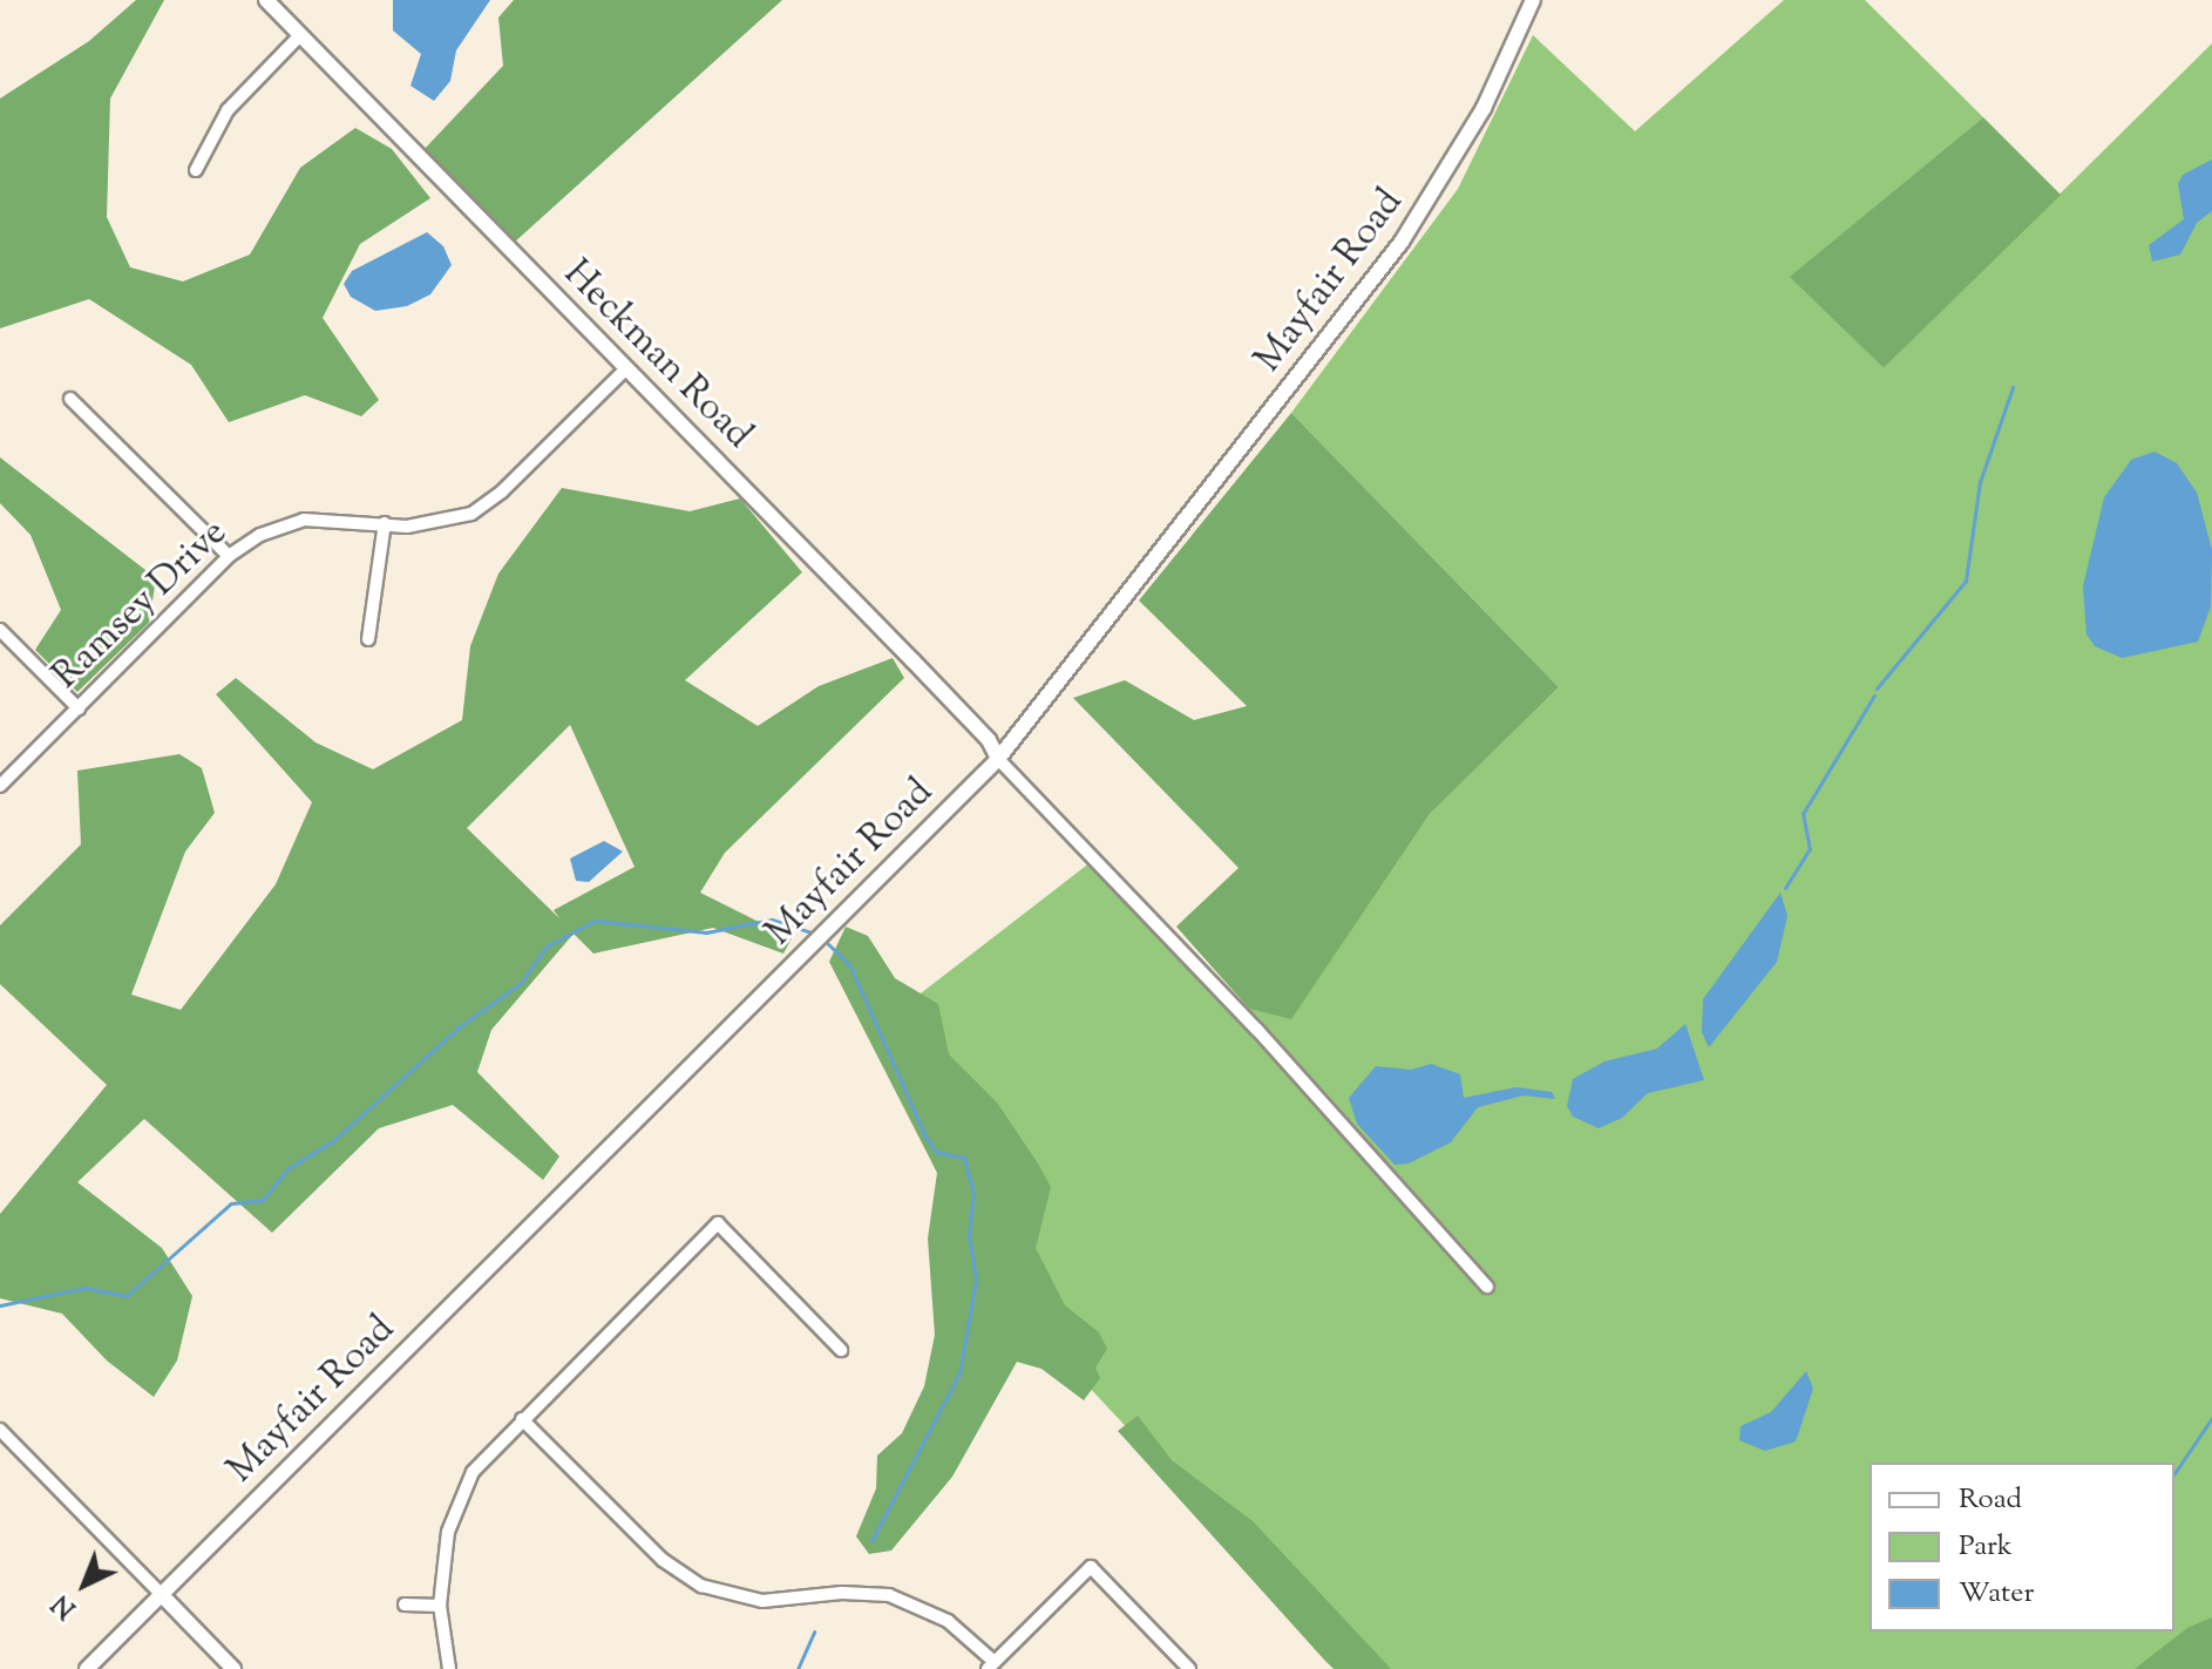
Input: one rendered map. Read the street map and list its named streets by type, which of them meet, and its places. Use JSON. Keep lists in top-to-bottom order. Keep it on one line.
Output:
{"streets":{"street":["Mayfair Road","Heckman Road","Ramsey Drive"]},"crossings":[["Mayfair Road","Heckman Road"],["Heckman Road","Ramsey Drive"]],"legend":["Road","Park","Water"],"north":"bottom left"}
